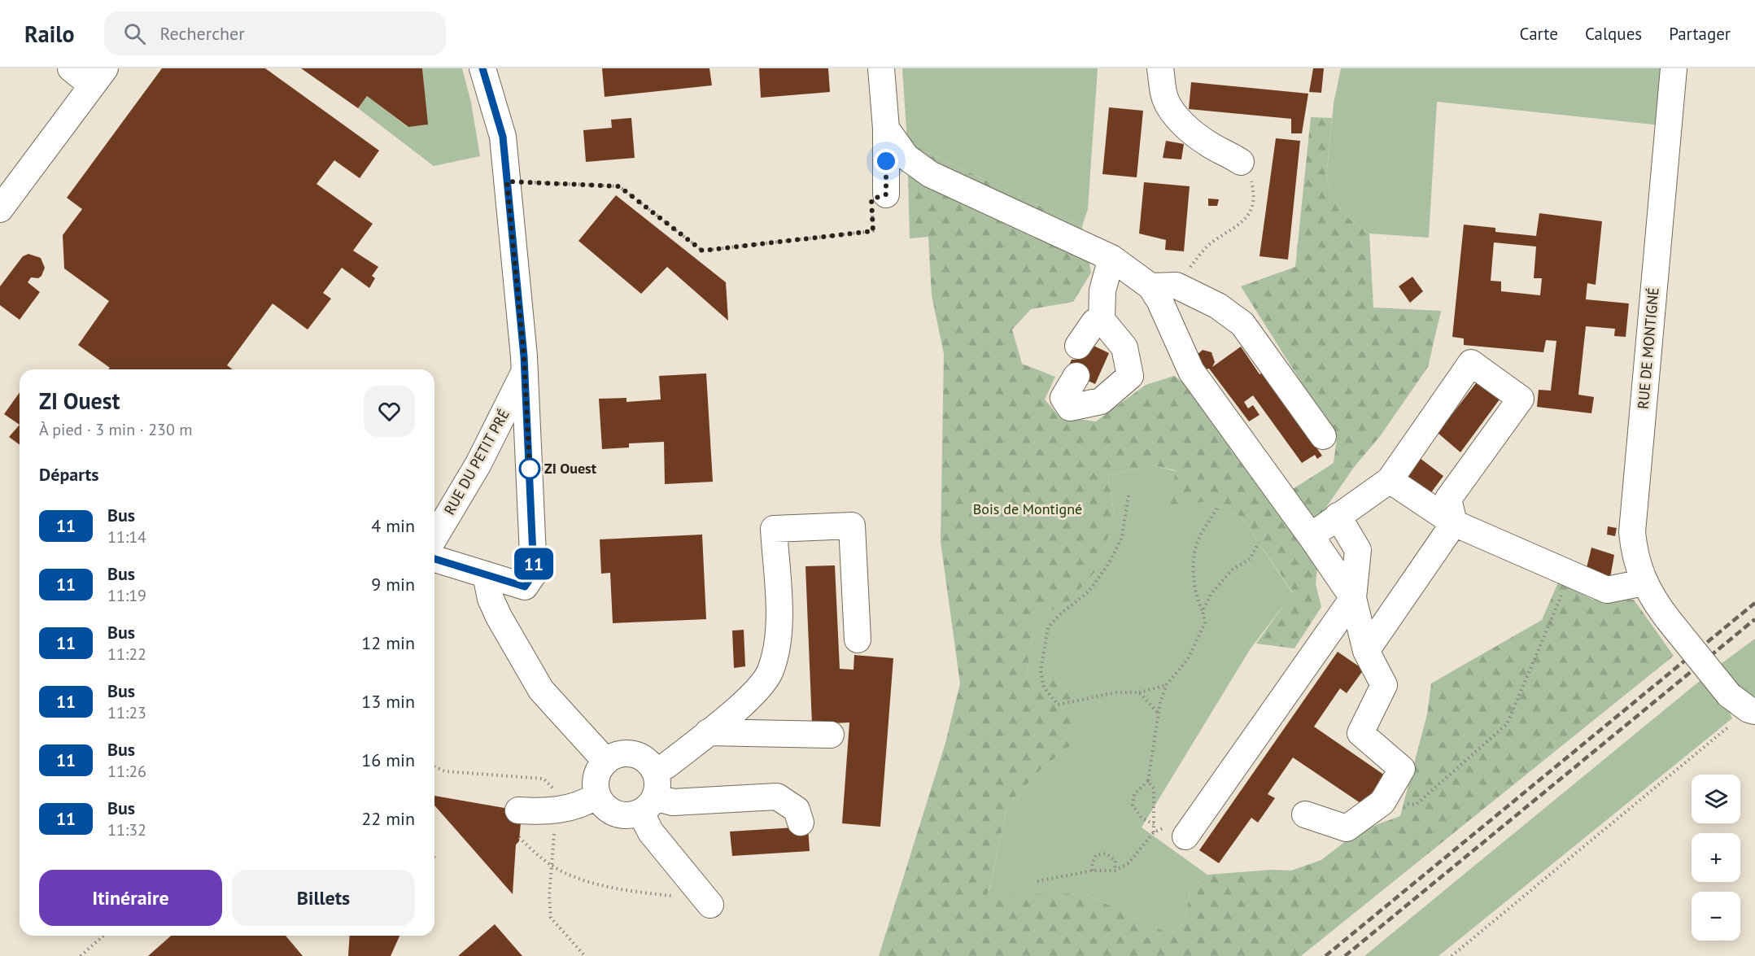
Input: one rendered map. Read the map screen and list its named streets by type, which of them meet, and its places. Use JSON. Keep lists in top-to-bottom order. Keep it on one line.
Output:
{"streets":{"street":["RUE DE MONTIGNÉ","RUE DU PETIT PRÉ"]},"parks":["Bois de Montigné"],"places":["ZI Ouest"],"lines":["bus line 11"],"page":{"header":"Railo","search":"Rechercher","nav":["Carte","Calques","Partager"],"on_map":"11","heading":[["ZI Ouest","À pied · 3 min · 230 m"],"Départs"],"list":[{"mark":"11","name":"Bus","note":"11:14","value":"4 min"},{"mark":"11","name":"Bus","note":"11:19","value":"9 min"},{"mark":"11","name":"Bus","note":"11:22","value":"12 min"},{"mark":"11","name":"Bus","note":"11:23","value":"13 min"},{"mark":"11","name":"Bus","note":"11:26","value":"16 min"},{"mark":"11","name":"Bus","note":"11:32","value":"22 min"}],"map_buttons":["+","−"],"buttons":["Itinéraire","Billets"]}}
